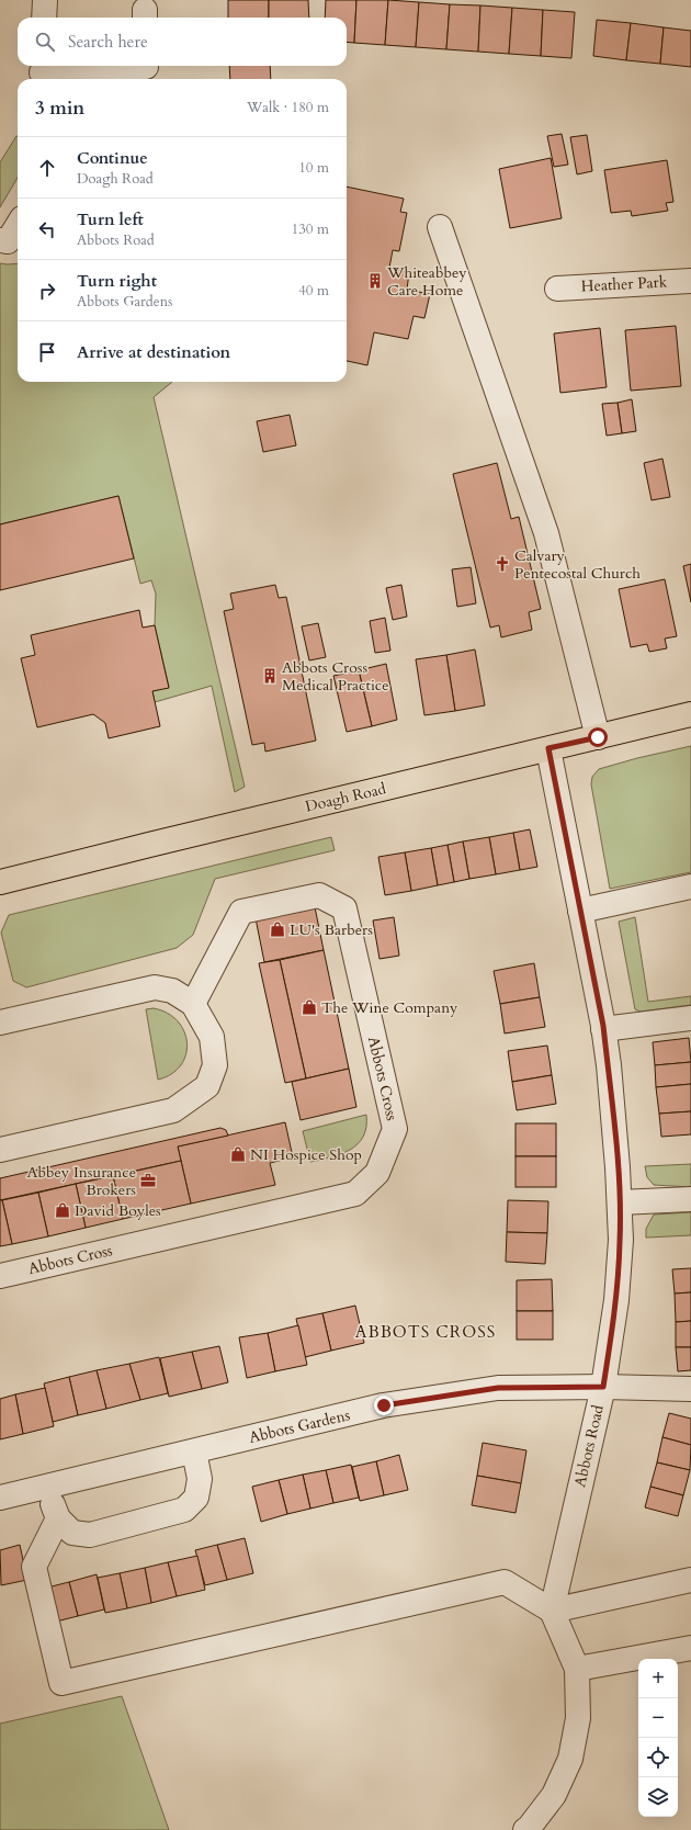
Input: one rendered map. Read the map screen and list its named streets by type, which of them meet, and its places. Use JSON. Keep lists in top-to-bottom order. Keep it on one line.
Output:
{"streets":{"main road":["Doagh Road"],"street":["Heather Park","Abbots Cross","Abbots Gardens","Abbots Road"]},"crossings":[["Doagh Road","Abbots Road"],["Abbots Gardens","Abbots Road"]],"districts":["ABBOTS CROSS"],"places":{"building":["Whiteabbey Care Home","Abbots Cross Medical Practice"],"church":["Calvary Pentecostal Church"],"shop":["LU's Barbers","The Wine Company","NI Hospice Shop","David Boyles"],"office":["Abbey Insurance Brokers"]},"page":{"search":"Search here","heading":["3 min","Walk · 180 m"],"list":[["Continue","Doagh Road","10 m"],["Turn left","Abbots Road","130 m"],["Turn right","Abbots Gardens","40 m"],"Arrive at destination"],"map_buttons":["+","−"]}}
